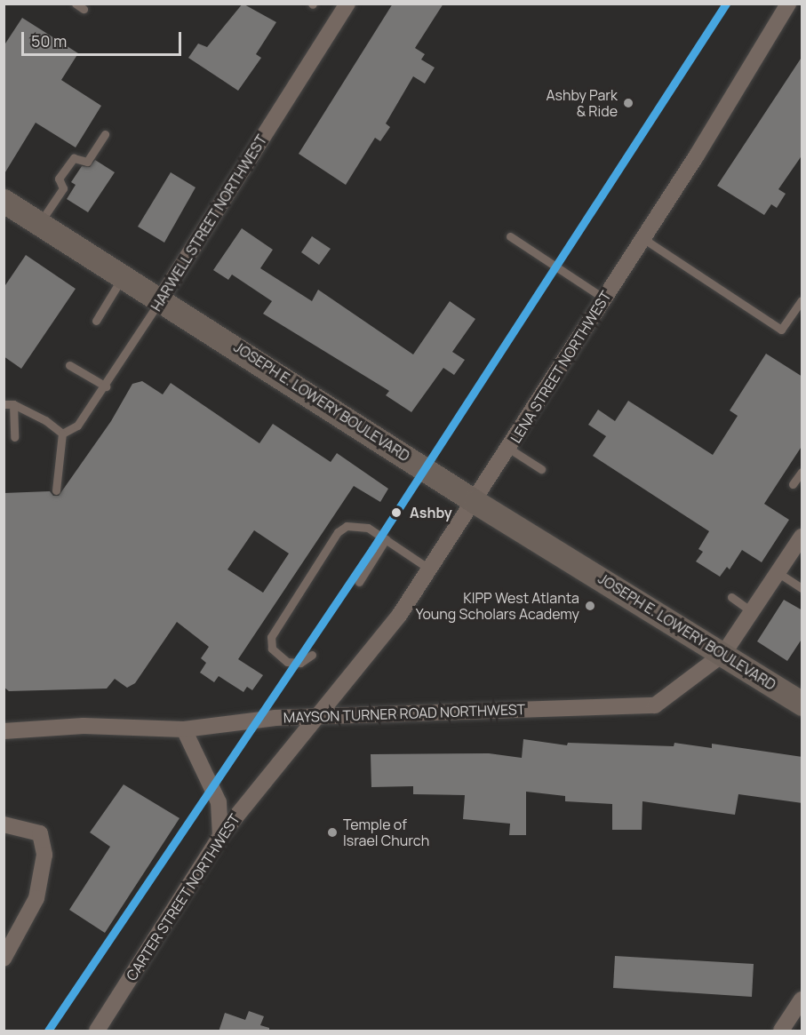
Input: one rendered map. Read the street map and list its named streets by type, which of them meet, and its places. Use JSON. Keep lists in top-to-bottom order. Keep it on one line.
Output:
{"streets":{"main road":["JOSEPH E. LOWERY BOULEVARD"],"street":["HARWELL STREET NORTHWEST","LENA STREET NORTHWEST","MAYSON TURNER ROAD NORTHWEST","CARTER STREET NORTHWEST"]},"crossings":[["HARWELL STREET NORTHWEST","JOSEPH E. LOWERY BOULEVARD"],["LENA STREET NORTHWEST","JOSEPH E. LOWERY BOULEVARD"],["LENA STREET NORTHWEST","MAYSON TURNER ROAD NORTHWEST"],["LENA STREET NORTHWEST","CARTER STREET NORTHWEST"],["JOSEPH E. LOWERY BOULEVARD","MAYSON TURNER ROAD NORTHWEST"],["MAYSON TURNER ROAD NORTHWEST","CARTER STREET NORTHWEST"]],"places":["Ashby Park & Ride","Ashby","KIPP West Atlanta Young Scholars Academy","Temple of Israel Church"],"scale_bar":"50 m"}
